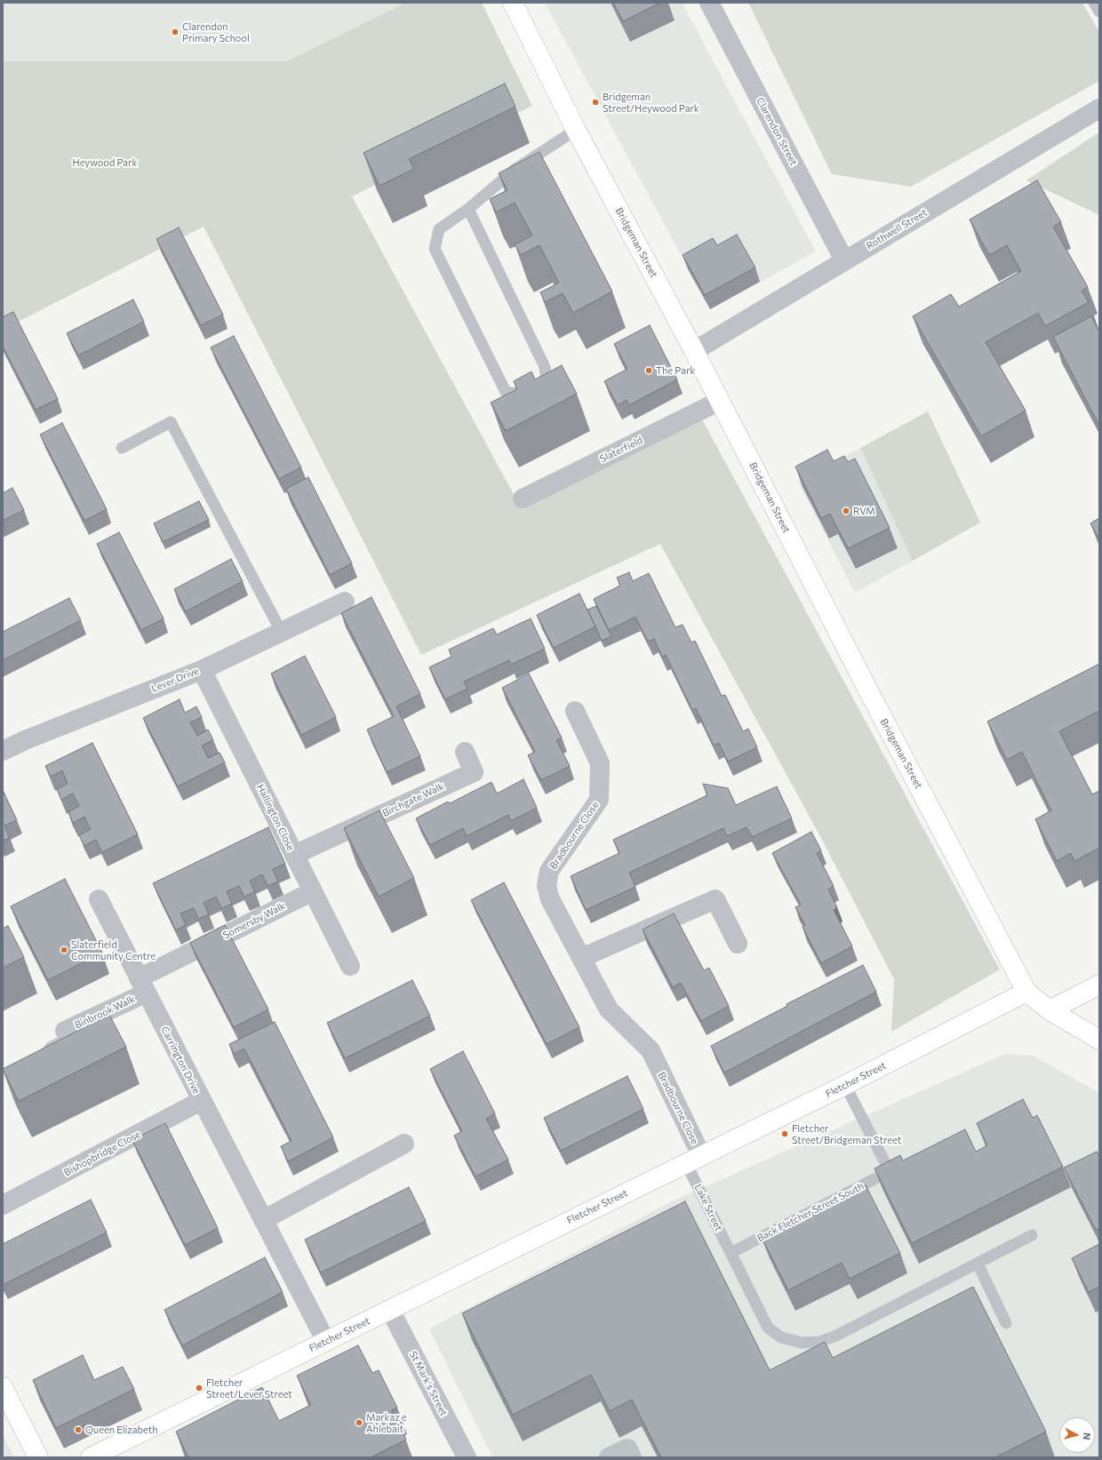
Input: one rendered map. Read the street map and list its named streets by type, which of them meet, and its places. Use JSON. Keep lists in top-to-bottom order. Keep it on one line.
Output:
{"streets":{"street":["Clarendon Street","Rothwell Street","Bridgeman Street","Slaterfield","Lever Drive","Birchgate Walk","Hallington Close","Bradbourne Close","Somersby Walk","Binbrook Walk","Carrington Drive","Fletcher Street","Bishopbridge Close","St Mark's Street"],"lane":["Lake Street","Back Fletcher Street South"]},"crossings":[["Clarendon Street","Rothwell Street"],["Rothwell Street","Bridgeman Street"],["Bridgeman Street","Slaterfield"],["Bridgeman Street","Fletcher Street"],["Lever Drive","Hallington Close"],["Birchgate Walk","Hallington Close"],["Hallington Close","Somersby Walk"],["Bradbourne Close","Fletcher Street"],["Bradbourne Close","Lake Street"],["Somersby Walk","Binbrook Walk"],["Somersby Walk","Carrington Drive"],["Binbrook Walk","Carrington Drive"],["Carrington Drive","Fletcher Street"],["Carrington Drive","Bishopbridge Close"],["Fletcher Street","Lake Street"],["Fletcher Street","Back Fletcher Street South"],["Fletcher Street","St Mark's Street"],["Lake Street","Back Fletcher Street South"]],"parks":["Heywood Park"],"places":["Clarendon Primary School","Bridgeman Street/Heywood Park","The Park","RVM","Slaterfield Community Centre","Fletcher Street/Bridgeman Street","Fletcher Street/Lever Street","Markaz e Ahlebait","Queen Elizabeth"],"north":"right"}
